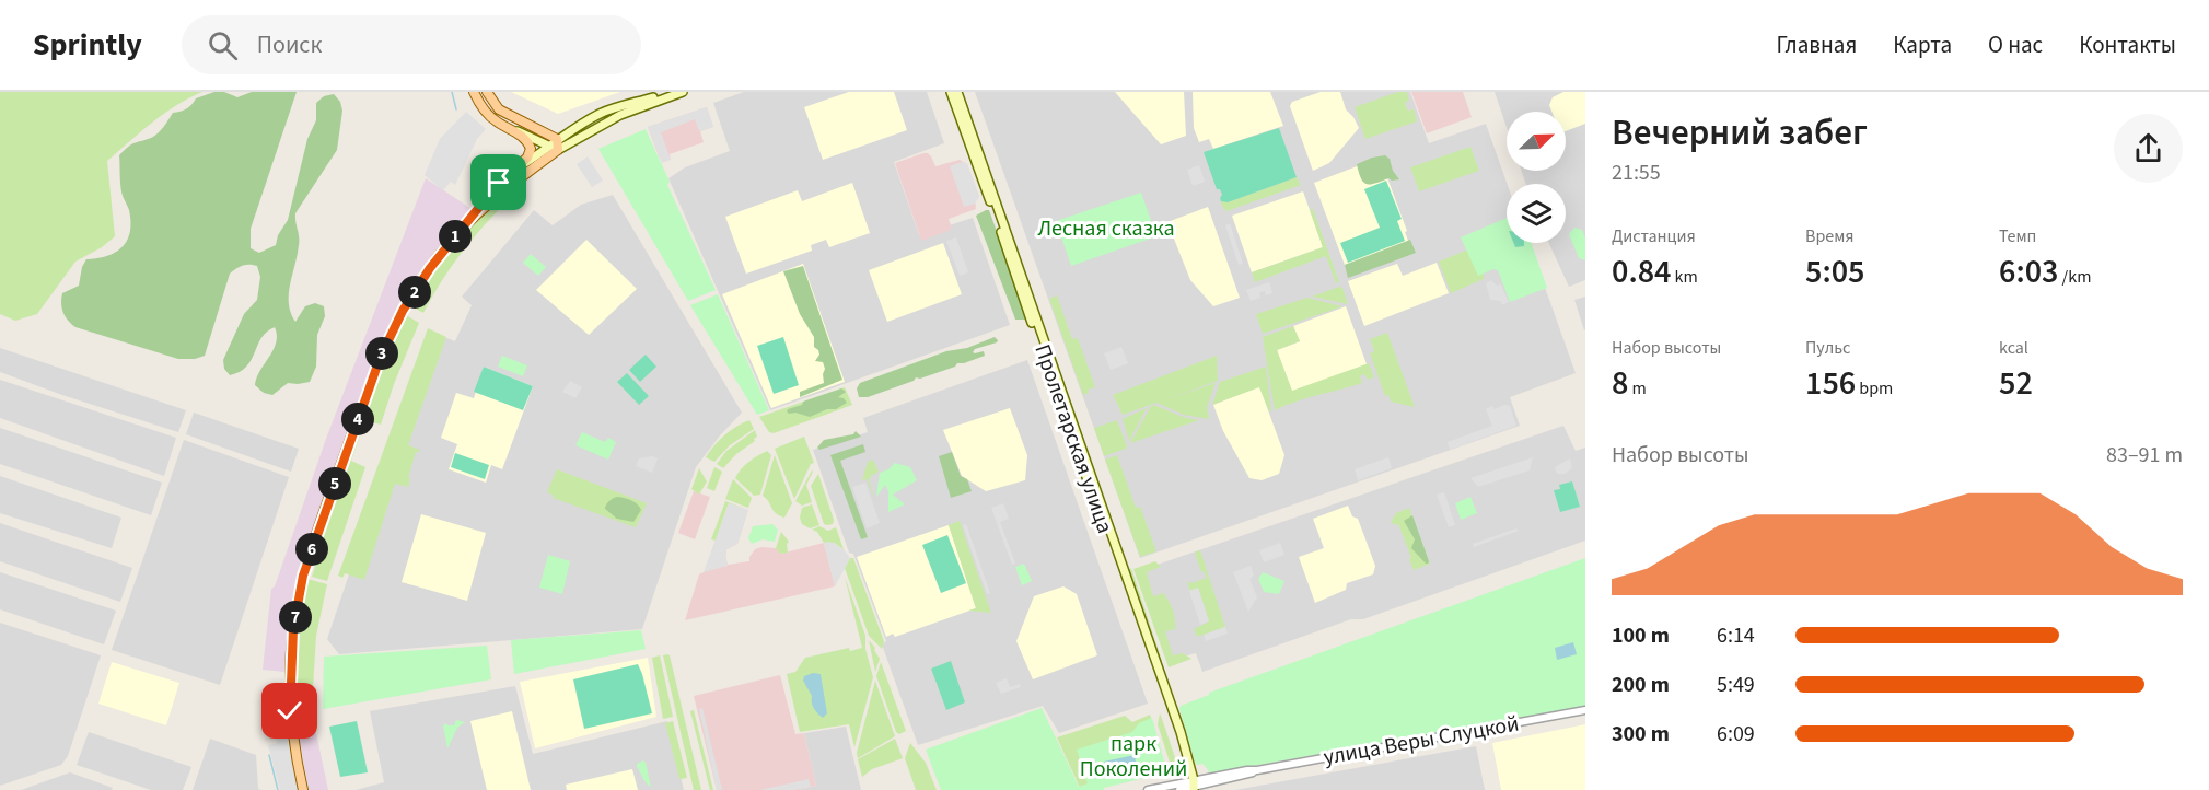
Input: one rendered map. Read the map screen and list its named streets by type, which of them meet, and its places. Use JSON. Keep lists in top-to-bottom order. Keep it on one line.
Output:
{"streets":{"main road":["Пролетарская улица"],"street":["улица Веры Слуцкой"]},"crossings":[["Пролетарская улица","улица Веры Слуцкой"]],"parks":["Лесная сказка","парк Поколений"],"north":"top right","page":{"header":"Sprintly","search":"Поиск","nav":["Главная","Карта","О нас","Контакты"],"heading":["Вечерний забег","21:55"],"stats":[["Дистанция","0.84 km"],["Время","5:05"],["Темп","6:03 /km"],["Набор высоты","8 m"],["Пульс","156 bpm"],["kcal","52"]],"pins":["1","2","3","4","5","6","7"],"chart":["Набор высоты","83–91 m"],"list":[{"name":"100 m","note":"6:14"},{"name":"200 m","note":"5:49"},{"name":"300 m","note":"6:09"}]}}
